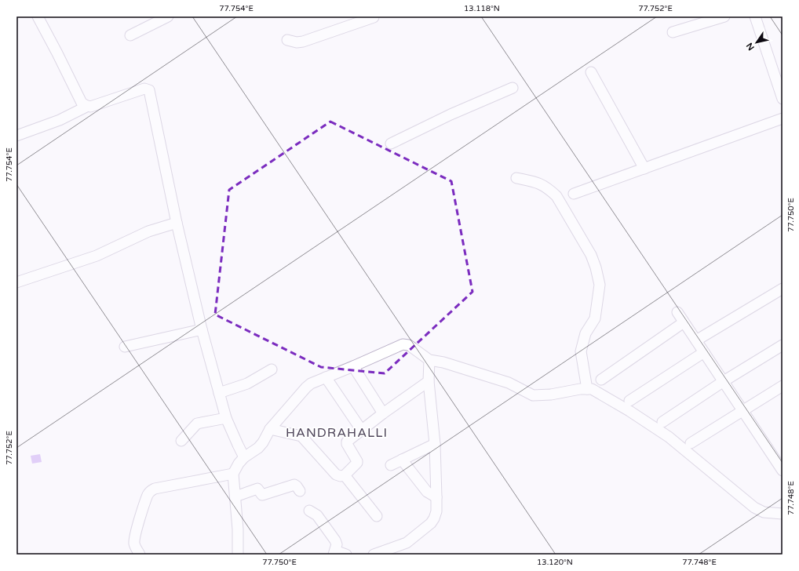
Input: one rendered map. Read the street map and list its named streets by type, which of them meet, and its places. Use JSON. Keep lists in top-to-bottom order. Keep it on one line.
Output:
{"districts":["HANDRAHALLI"],"north":"bottom left","coordinates":["77.754°E","13.118°N","77.752°E","77.750°E","77.748°E","13.120°N"]}
